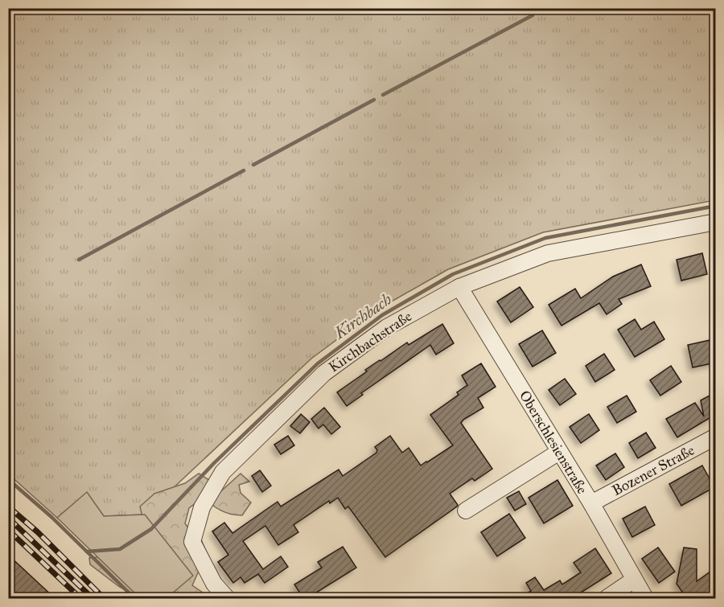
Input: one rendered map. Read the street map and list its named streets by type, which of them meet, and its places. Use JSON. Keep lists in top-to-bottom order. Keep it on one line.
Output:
{"streets":{"street":["Kirchbachstraße","Oberschlesienstraße","Bozener Straße"]},"crossings":[["Kirchbachstraße","Oberschlesienstraße"],["Oberschlesienstraße","Bozener Straße"]],"water":["Kirchbach"]}
